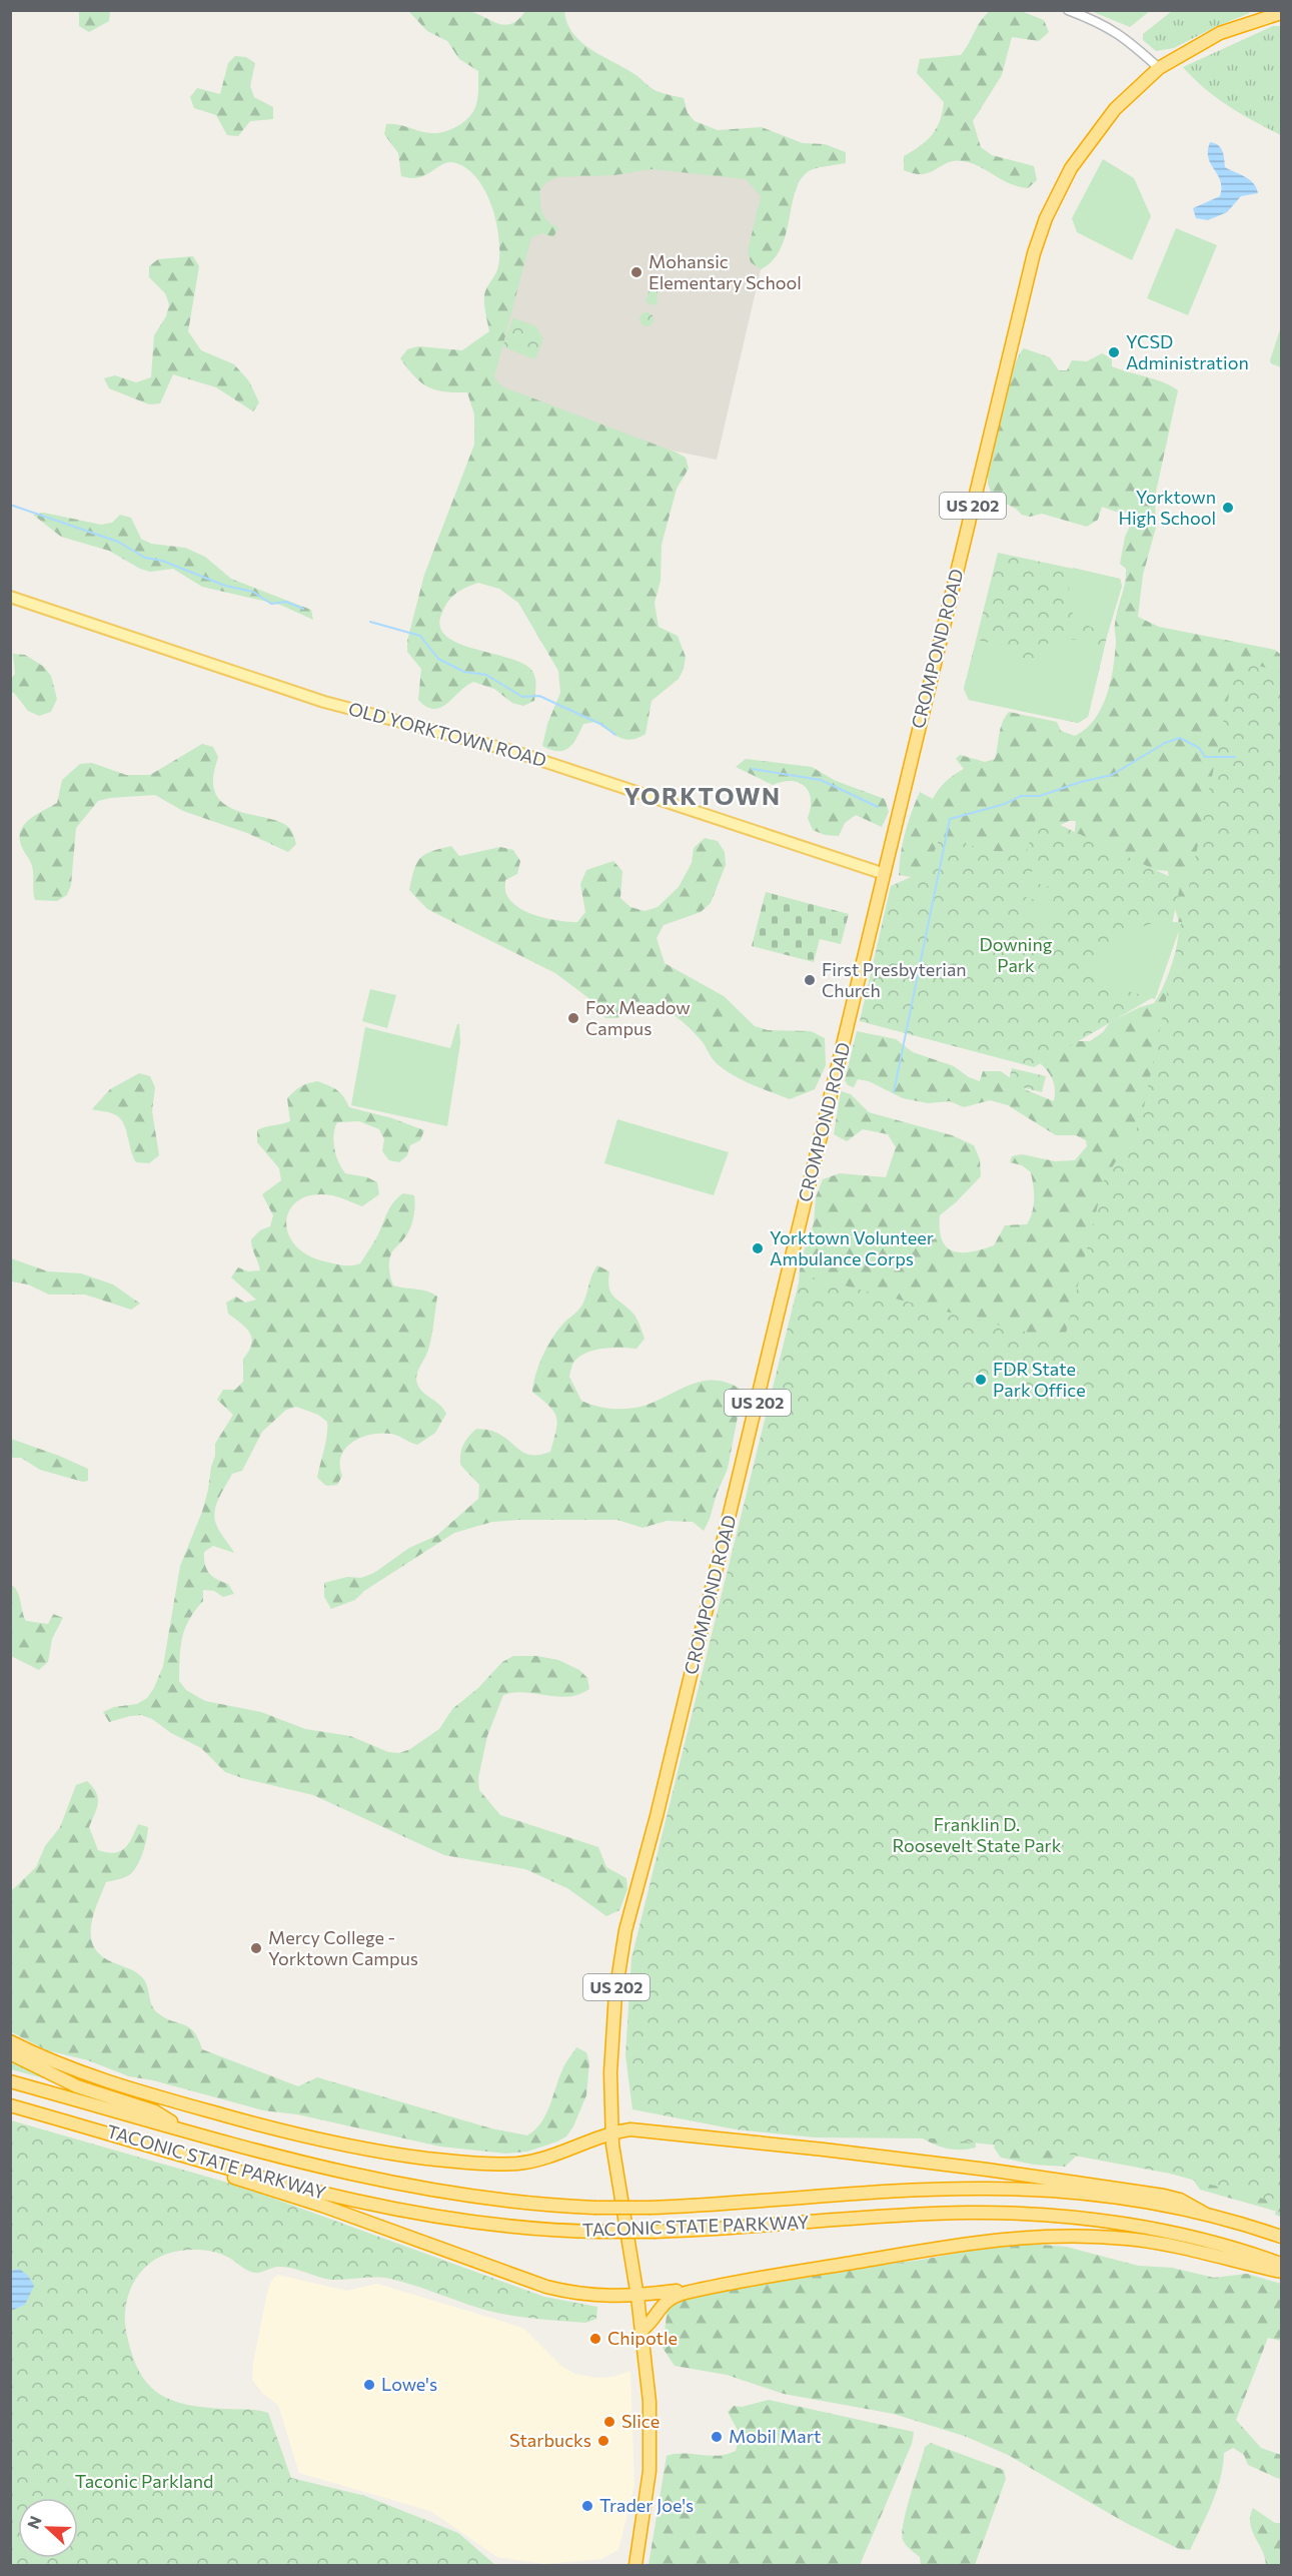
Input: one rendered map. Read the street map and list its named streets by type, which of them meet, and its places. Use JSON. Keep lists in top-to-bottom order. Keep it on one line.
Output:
{"streets":{"highway":["US 202","CROMPOND ROAD","TACONIC STATE PARKWAY"],"main road":["OLD YORKTOWN ROAD"]},"crossings":[["CROMPOND ROAD","OLD YORKTOWN ROAD"]],"districts":["YORKTOWN"],"parks":["Downing Park","Franklin D. Roosevelt State Park","Taconic Parkland"],"places":["Mohansic Elementary School","YCSD Administration","Yorktown High School","First Presbyterian Church","Fox Meadow Campus","Yorktown Volunteer Ambulance Corps","FDR State Park Office","Mercy College - Yorktown Campus","Chipotle","Lowe's","Slice","Mobil Mart","Starbucks","Trader Joe's"],"north":"left"}
